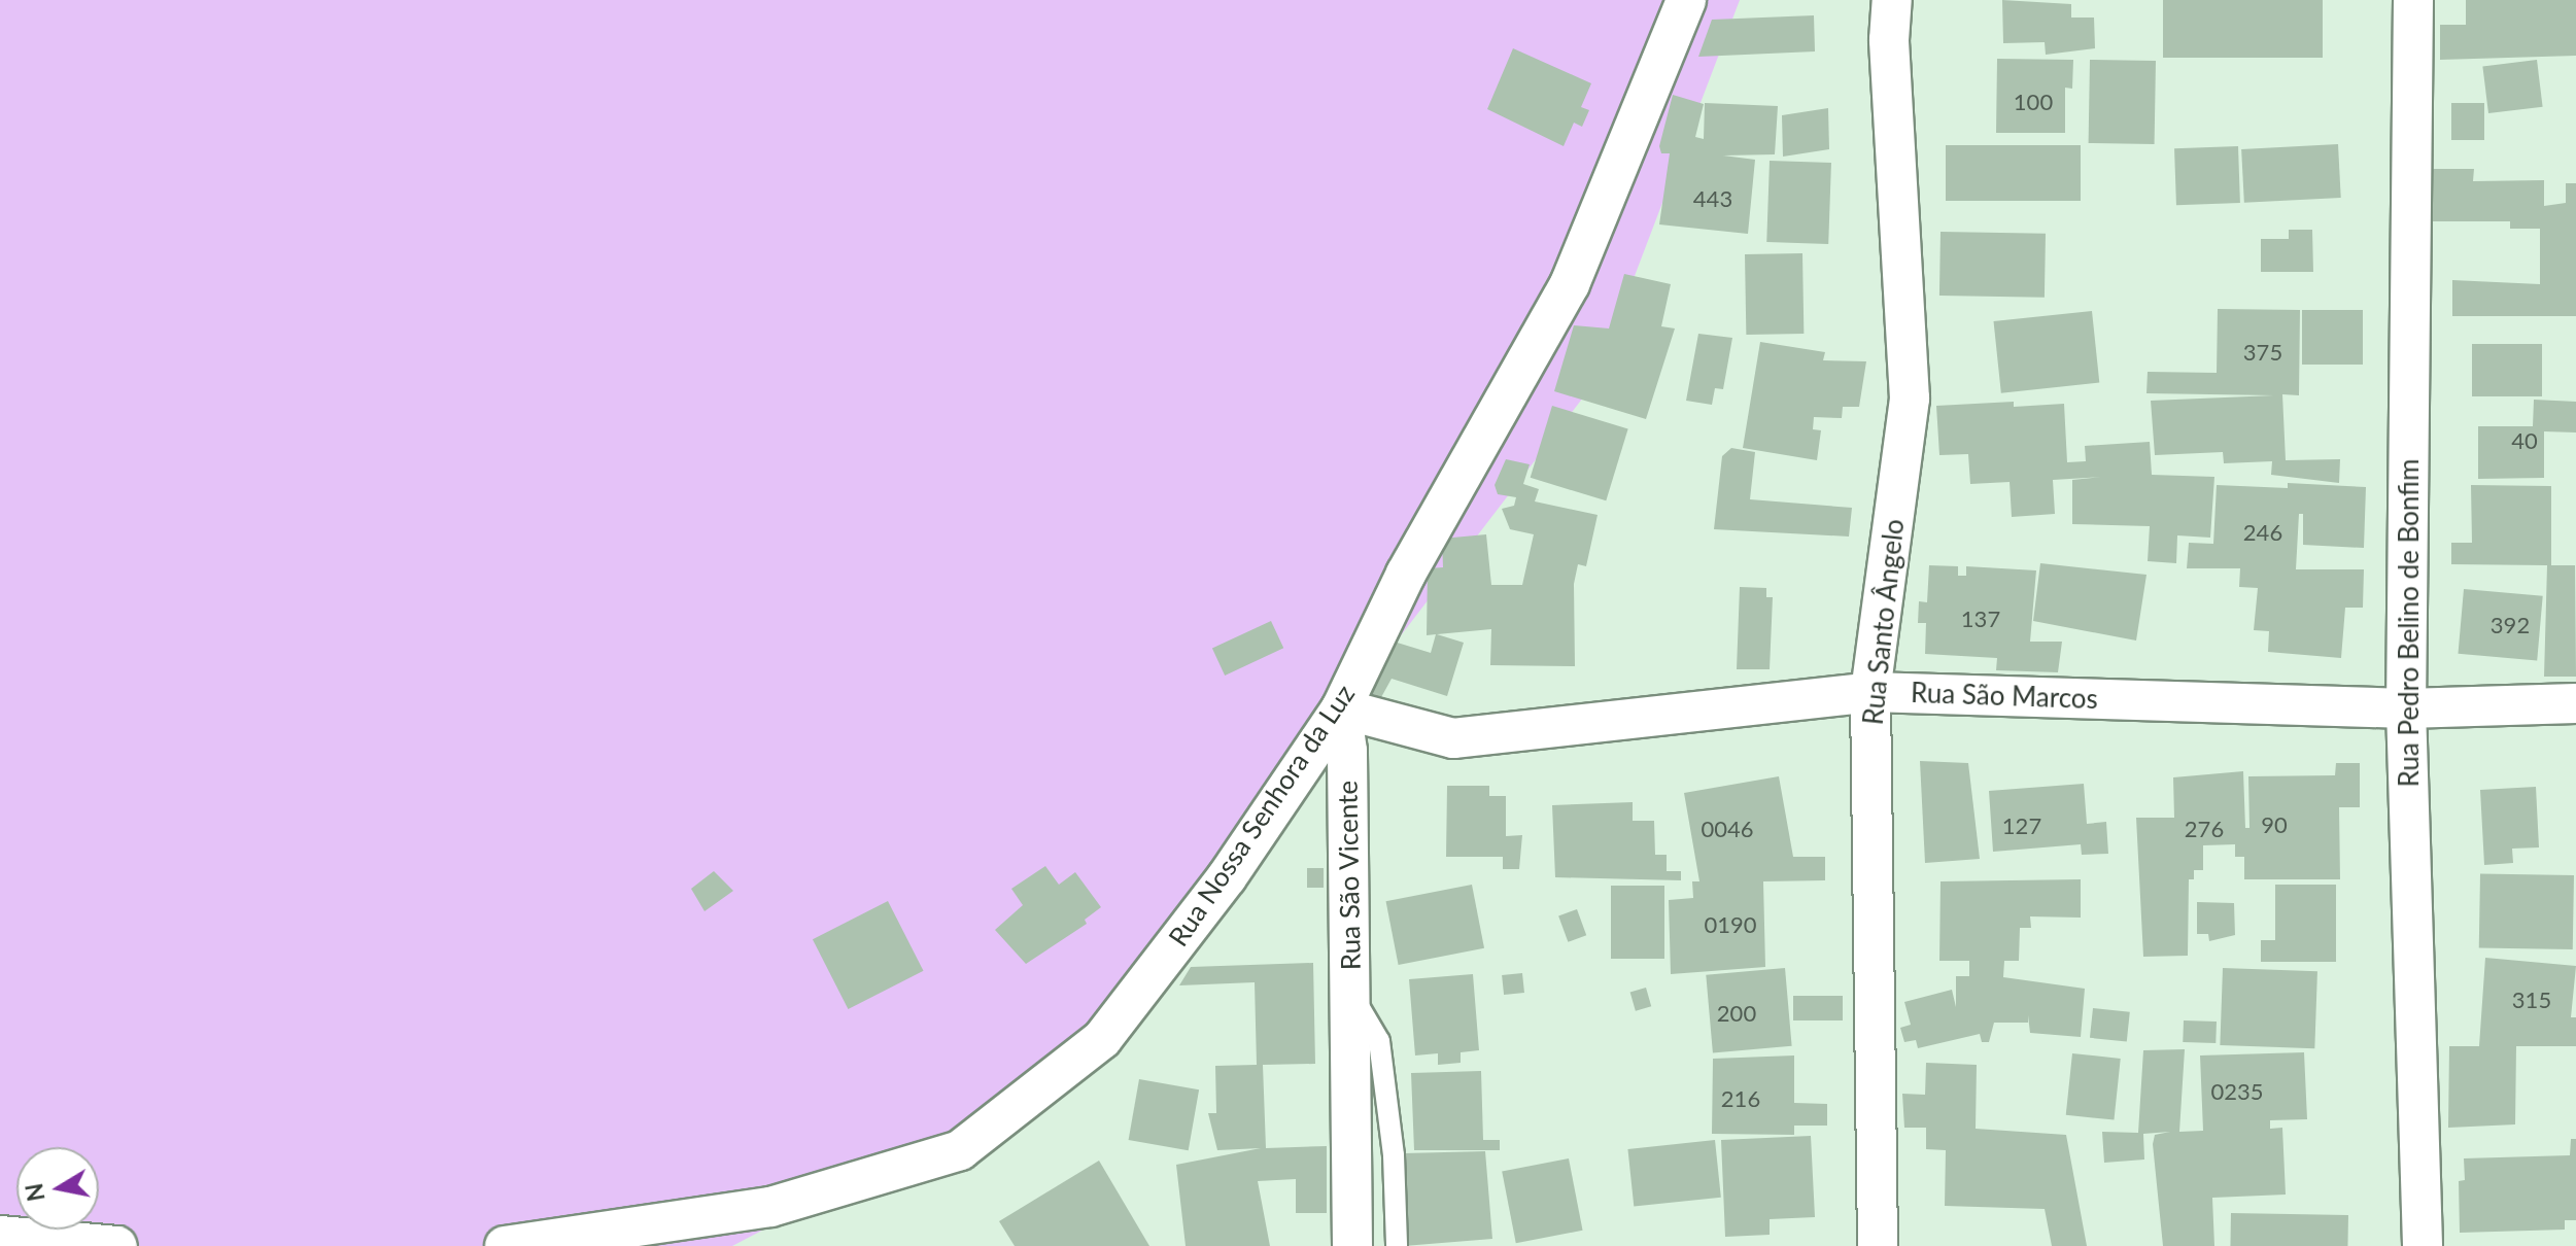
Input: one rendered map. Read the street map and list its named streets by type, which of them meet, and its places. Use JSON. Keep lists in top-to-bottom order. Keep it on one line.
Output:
{"streets":{"street":["Rua Santo Ângelo","Rua Pedro Belino de Bonfim","Rua São Marcos","Rua Nossa Senhora da Luz","Rua São Vicente"]},"crossings":[["Rua Santo Ângelo","Rua São Marcos"],["Rua Pedro Belino de Bonfim","Rua São Marcos"],["Rua São Marcos","Rua Nossa Senhora da Luz"],["Rua São Marcos","Rua São Vicente"],["Rua Nossa Senhora da Luz","Rua São Vicente"]],"house_numbers":["100","443","375","40","246","137","392","90","127","0046","276","0190","315","200","0235","216"],"north":"left"}
